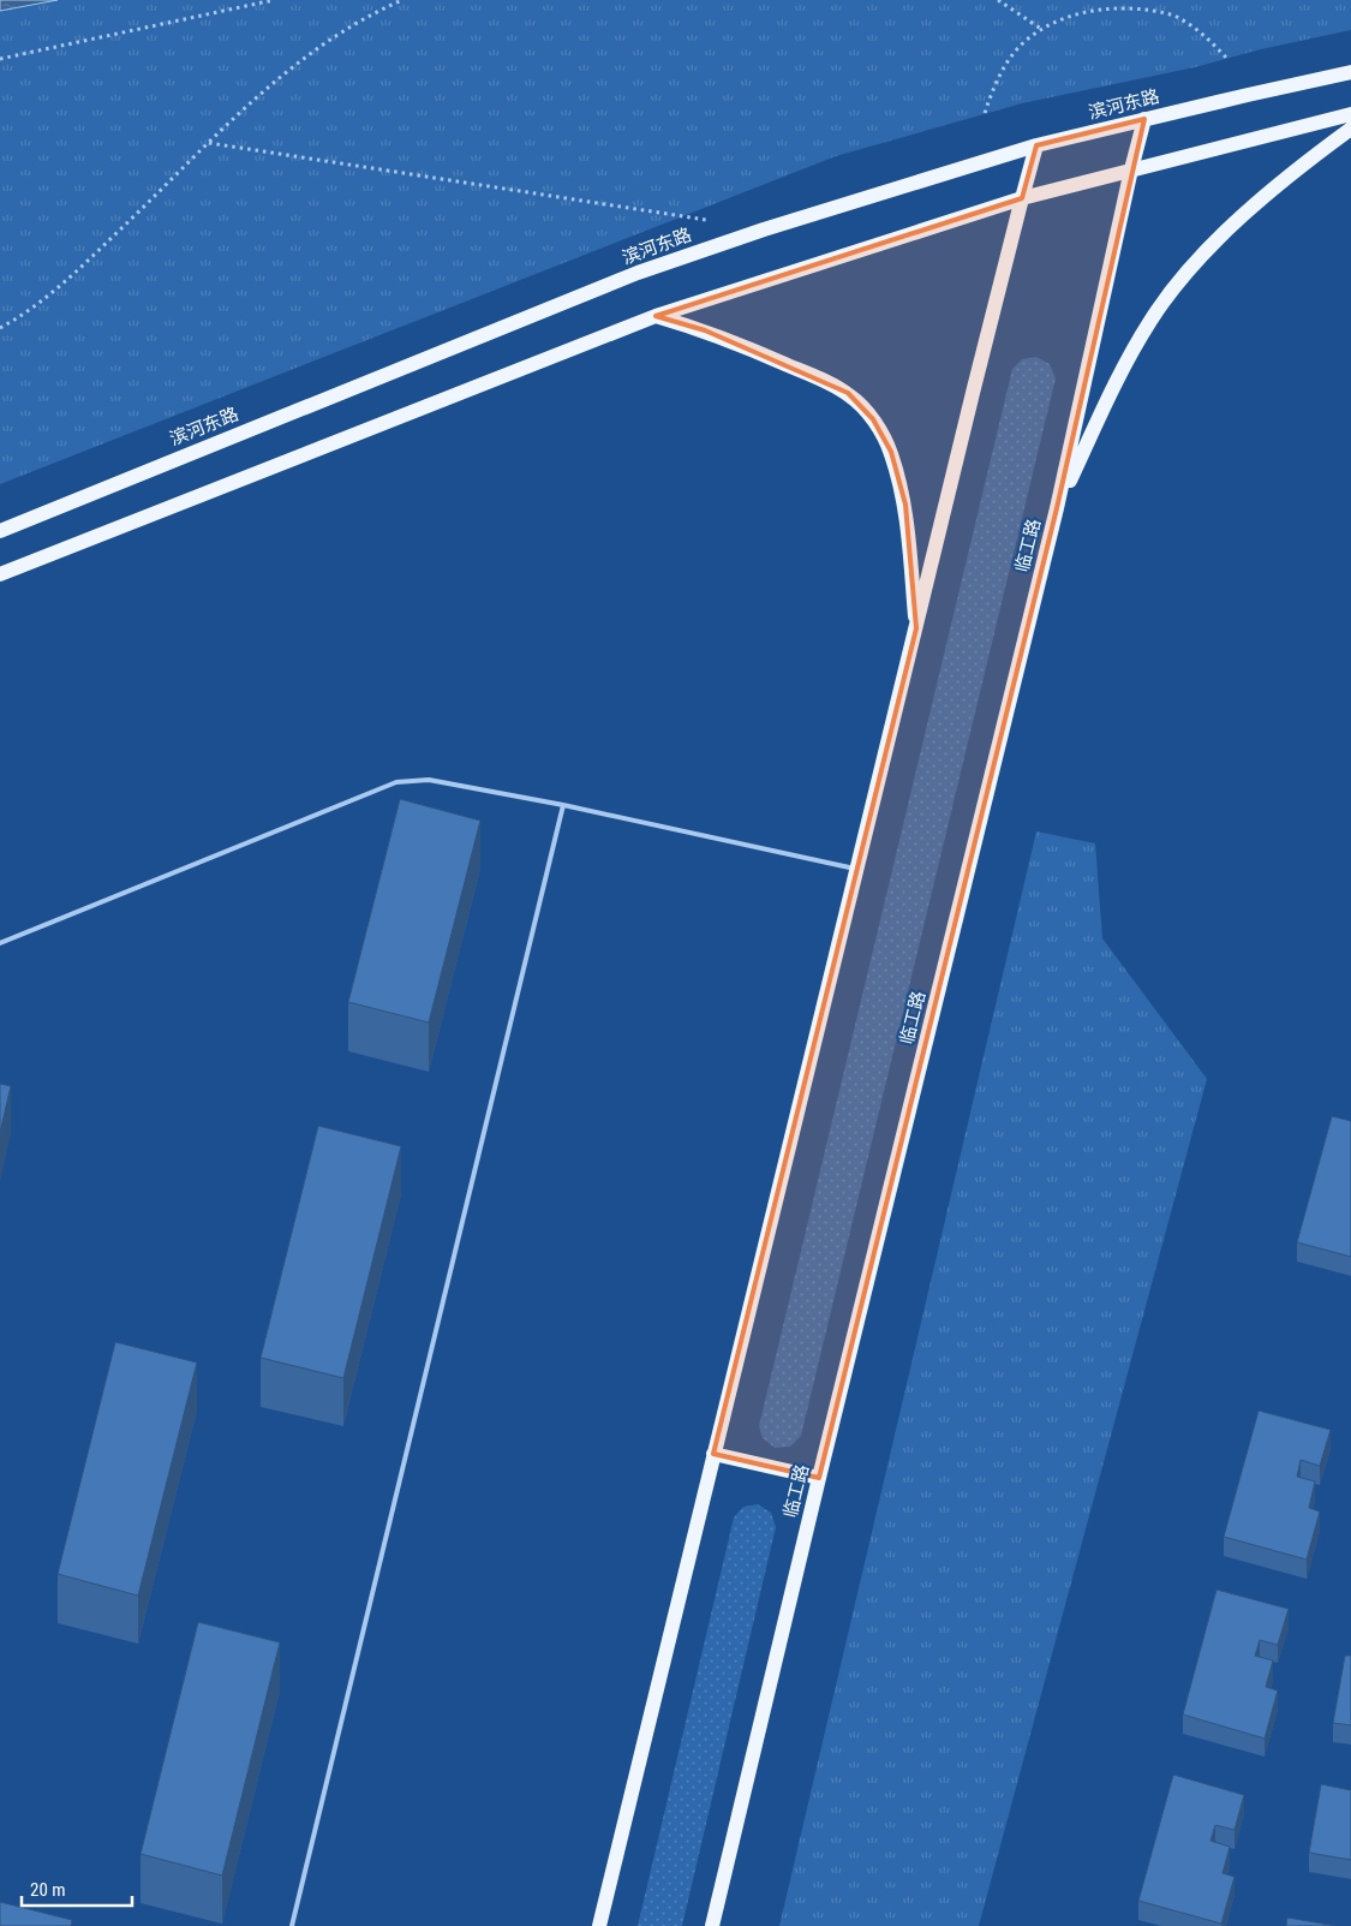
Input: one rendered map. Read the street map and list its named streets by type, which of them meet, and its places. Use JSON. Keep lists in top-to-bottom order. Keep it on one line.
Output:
{"streets":{"main road":["滨河东路","临工路"]},"crossings":[["滨河东路","临工路"]],"scale_bar":"20 m"}
